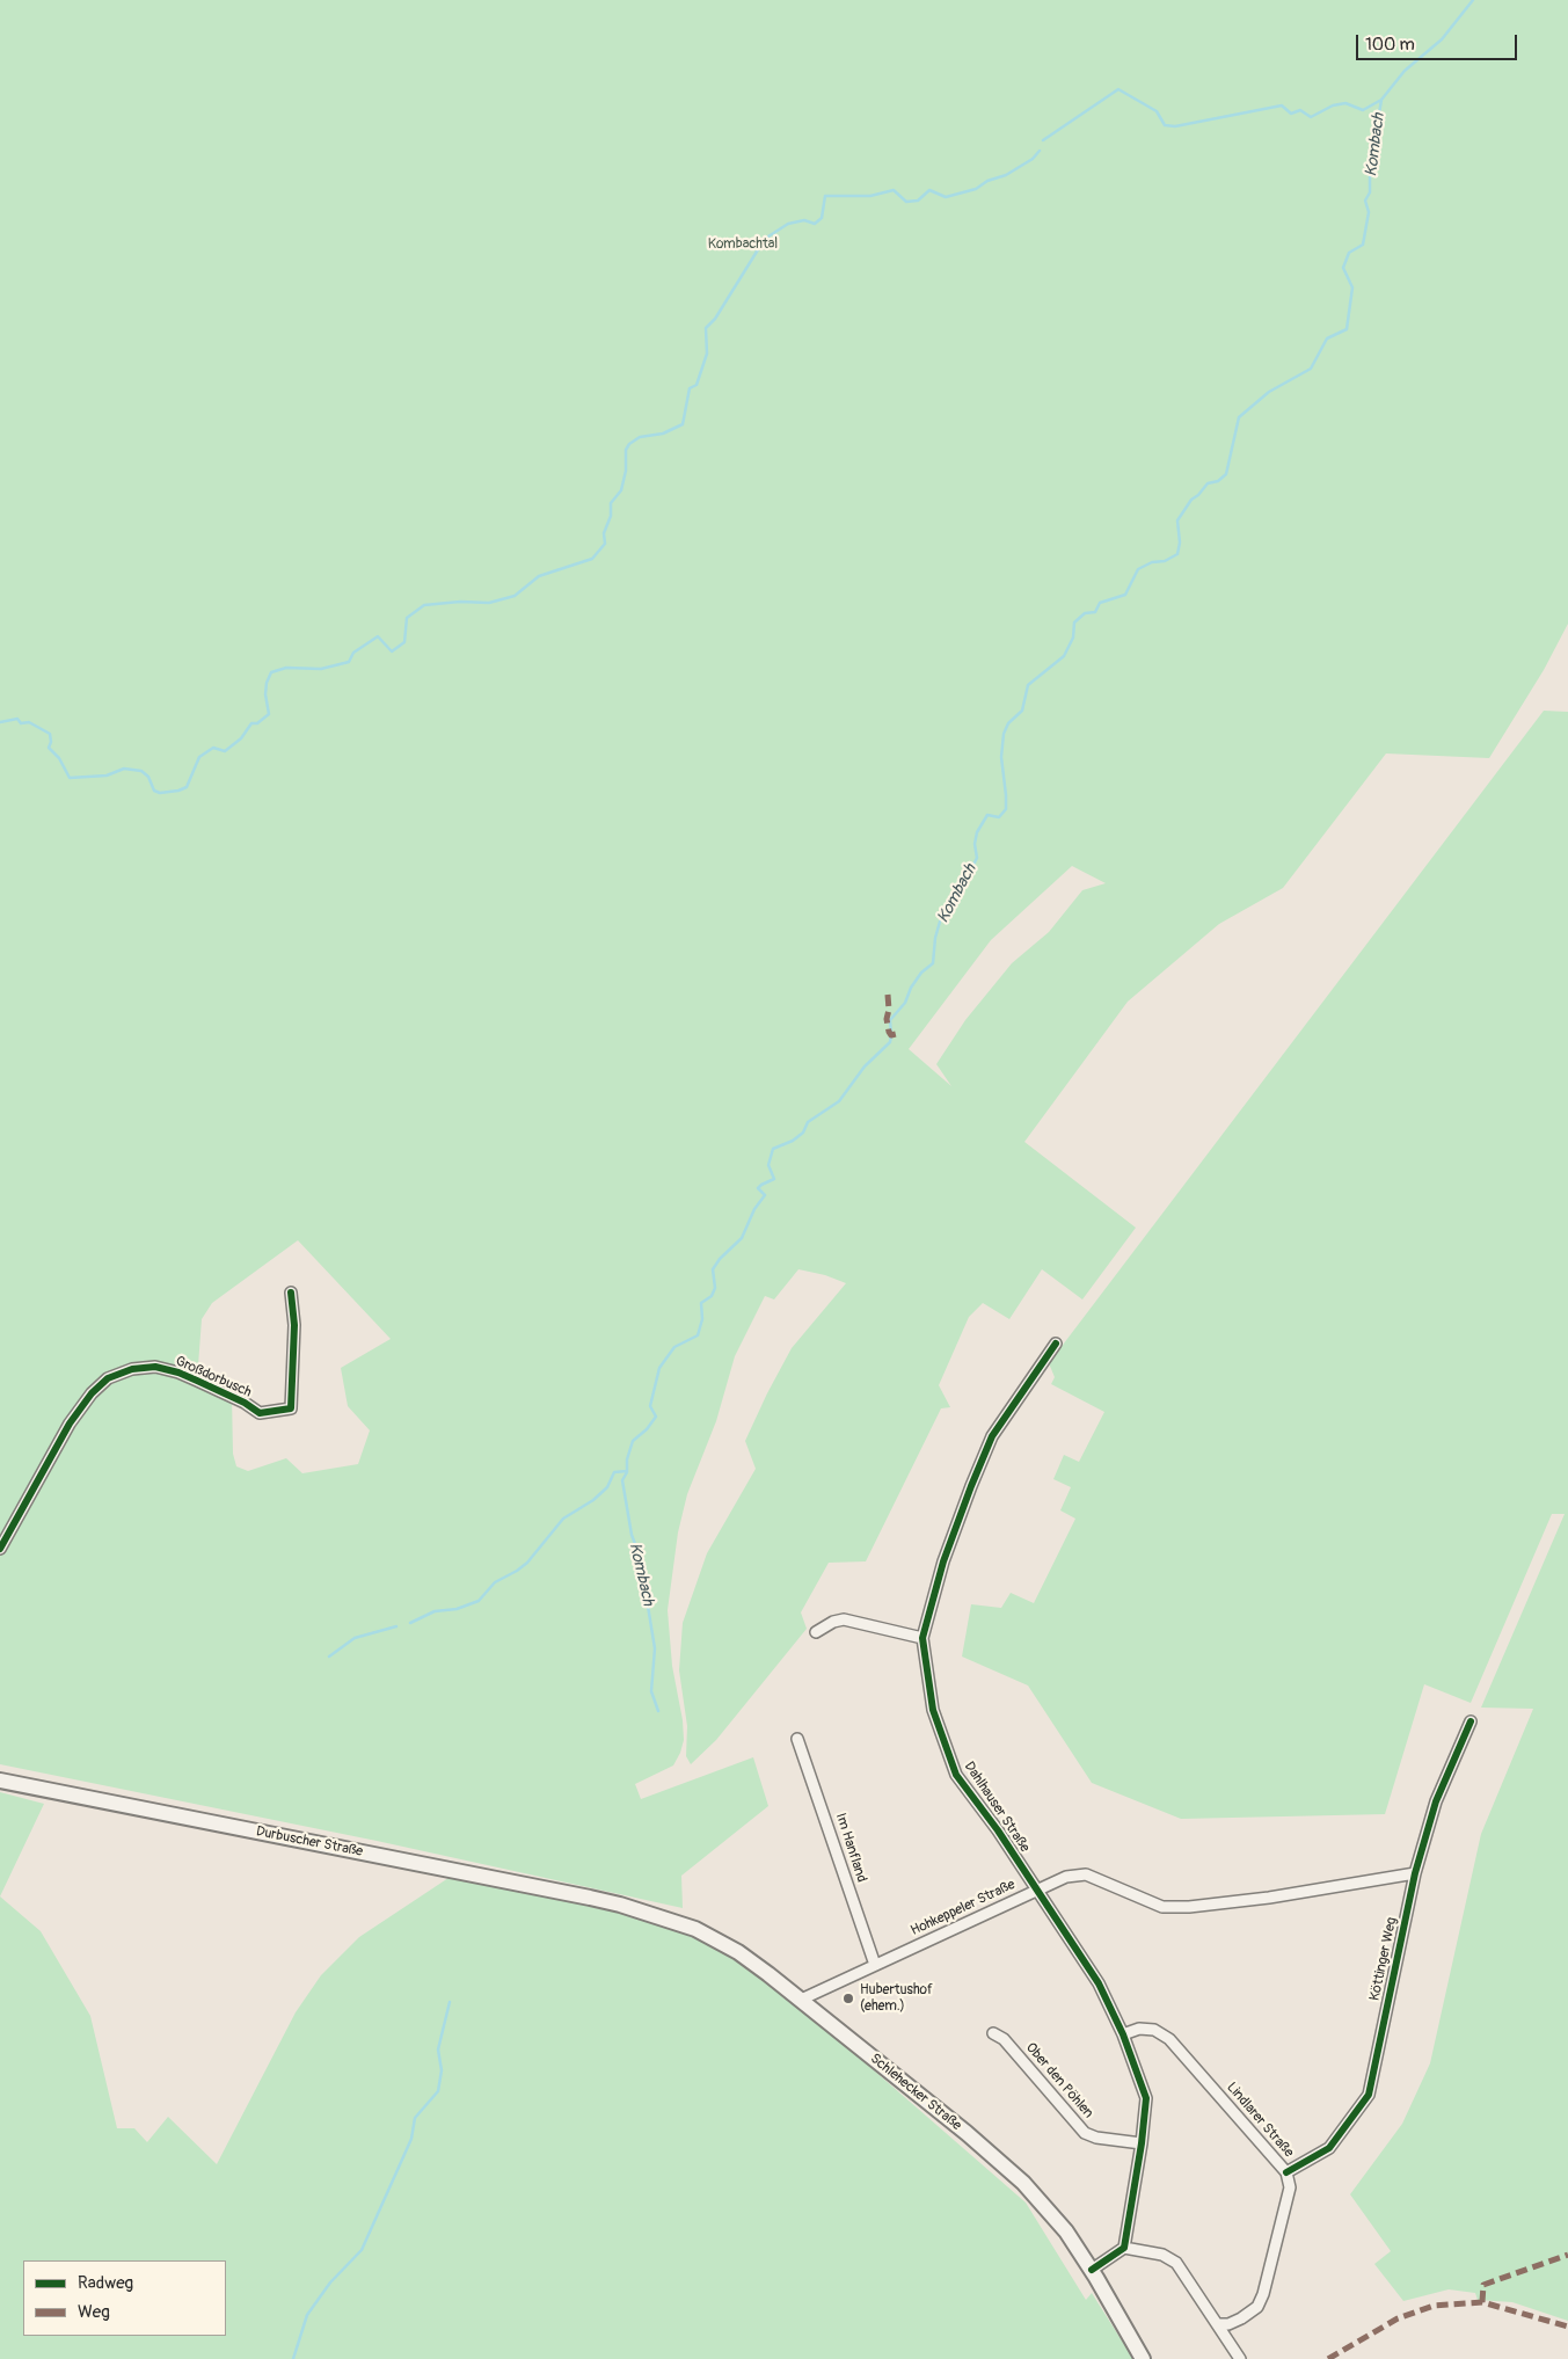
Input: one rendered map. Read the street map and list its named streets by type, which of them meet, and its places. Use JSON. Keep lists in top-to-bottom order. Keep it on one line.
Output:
{"streets":{"main road":["Durbuscher Straße","Schlehecker Straße"],"street":["Großdorbusch","Dahlhauser Straße","Im Hanfland","Hohkeppeler Straße","Köttinger Weg","Ober den Pöhlen","Lindlarer Straße"]},"crossings":[["Dahlhauser Straße","Hohkeppeler Straße"],["Dahlhauser Straße","Ober den Pöhlen"],["Dahlhauser Straße","Lindlarer Straße"],["Durbuscher Straße","Schlehecker Straße"],["Im Hanfland","Hohkeppeler Straße"],["Hohkeppeler Straße","Köttinger Weg"],["Hohkeppeler Straße","Schlehecker Straße"],["Köttinger Weg","Lindlarer Straße"]],"water":["Kombach"],"parks":["Kombachtal"],"places":["Hubertushof (ehem.)"],"legend":["Radweg","Weg"],"scale_bar":"100 m"}
